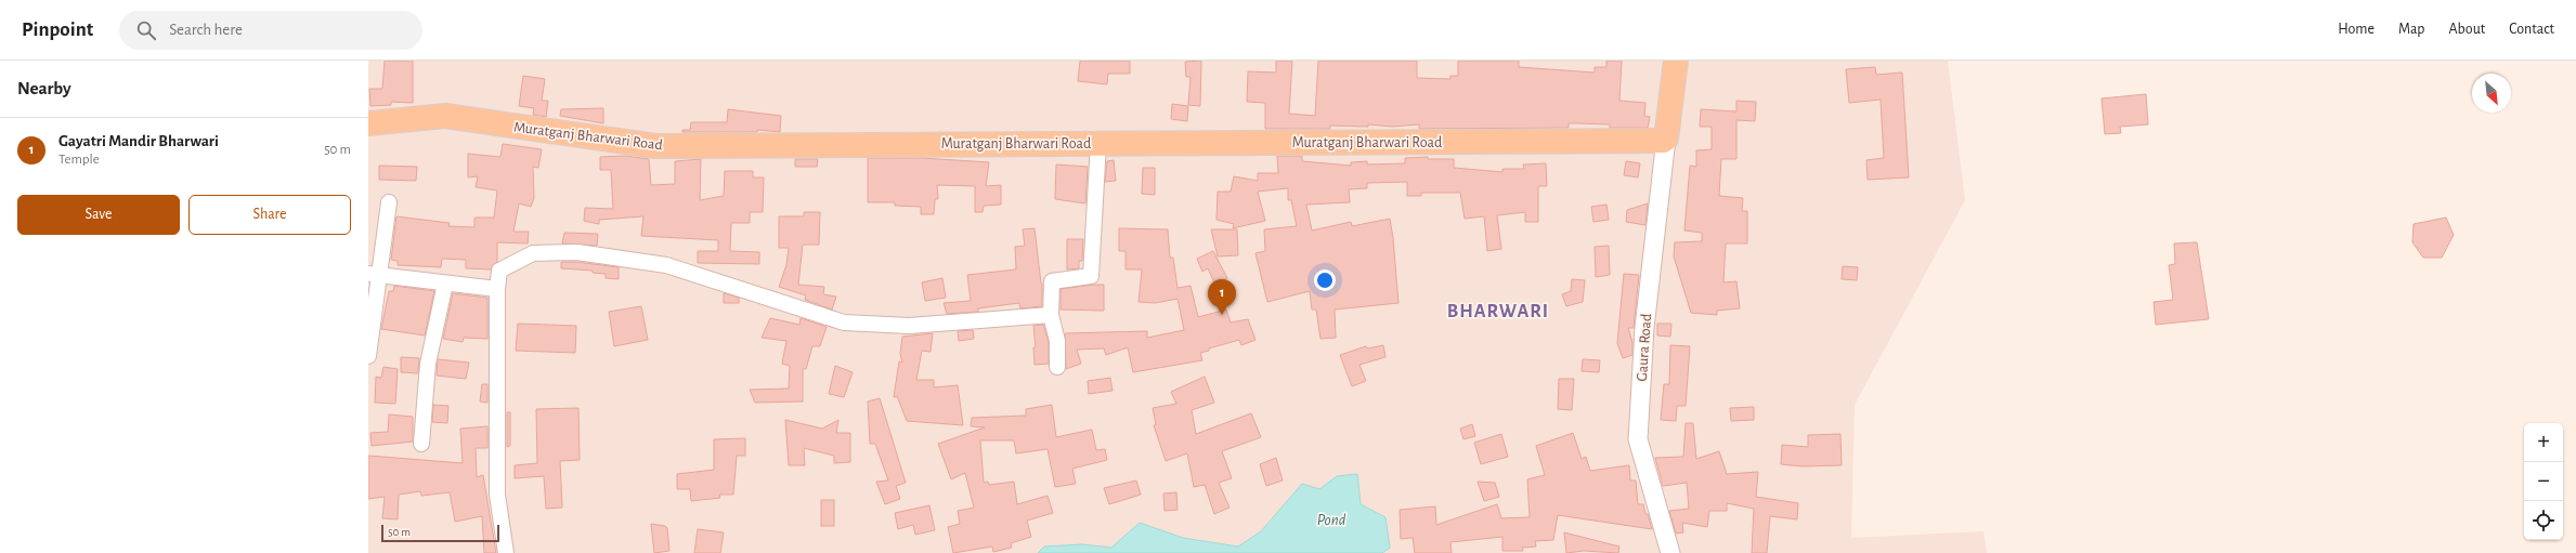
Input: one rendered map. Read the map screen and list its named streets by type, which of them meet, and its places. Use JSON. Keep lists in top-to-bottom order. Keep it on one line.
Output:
{"streets":{"main road":["Muratganj Bharwari Road"],"street":["Gaura Road"]},"crossings":[["Muratganj Bharwari Road","Gaura Road"]],"districts":["BHARWARI"],"water":["Pond"],"scale_bar":"50 m","north":"bottom right","page":{"header":"Pinpoint","search":"Search here","nav":["Home","Map","About","Contact"],"heading":"Nearby","list":[{"mark":"1","name":"Gayatri Mandir Bharwari","note":"Temple","value":"50 m"}],"buttons":["Save","Share"],"pins":"1","map_buttons":["+","−"],"scale":"50 m"}}
